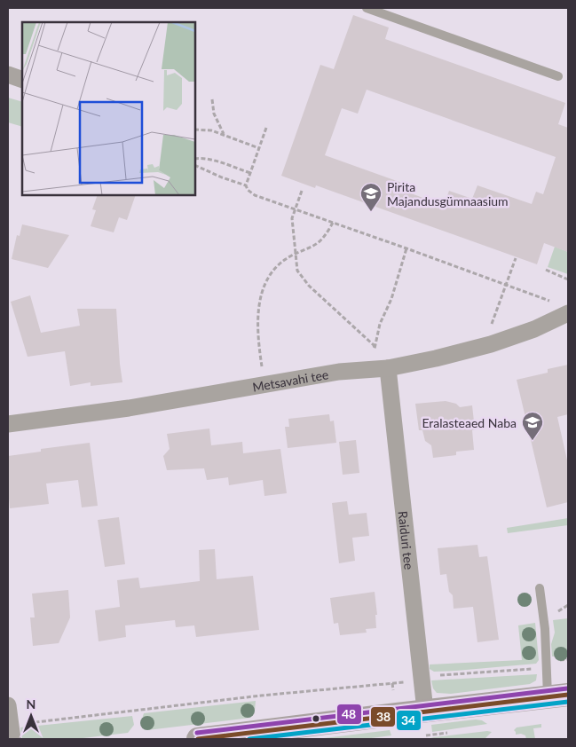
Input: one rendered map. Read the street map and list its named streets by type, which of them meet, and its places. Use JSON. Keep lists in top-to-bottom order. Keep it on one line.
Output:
{"streets":{"street":["Metsavahi tee","Raiduri tee"]},"crossings":[["Metsavahi tee","Raiduri tee"]],"places":{"school or university":["Pirita Majandusgümnaasium","Eralasteaed Naba"]},"lines":["transit line 48","transit line 38","transit line 34"],"north":"top"}
